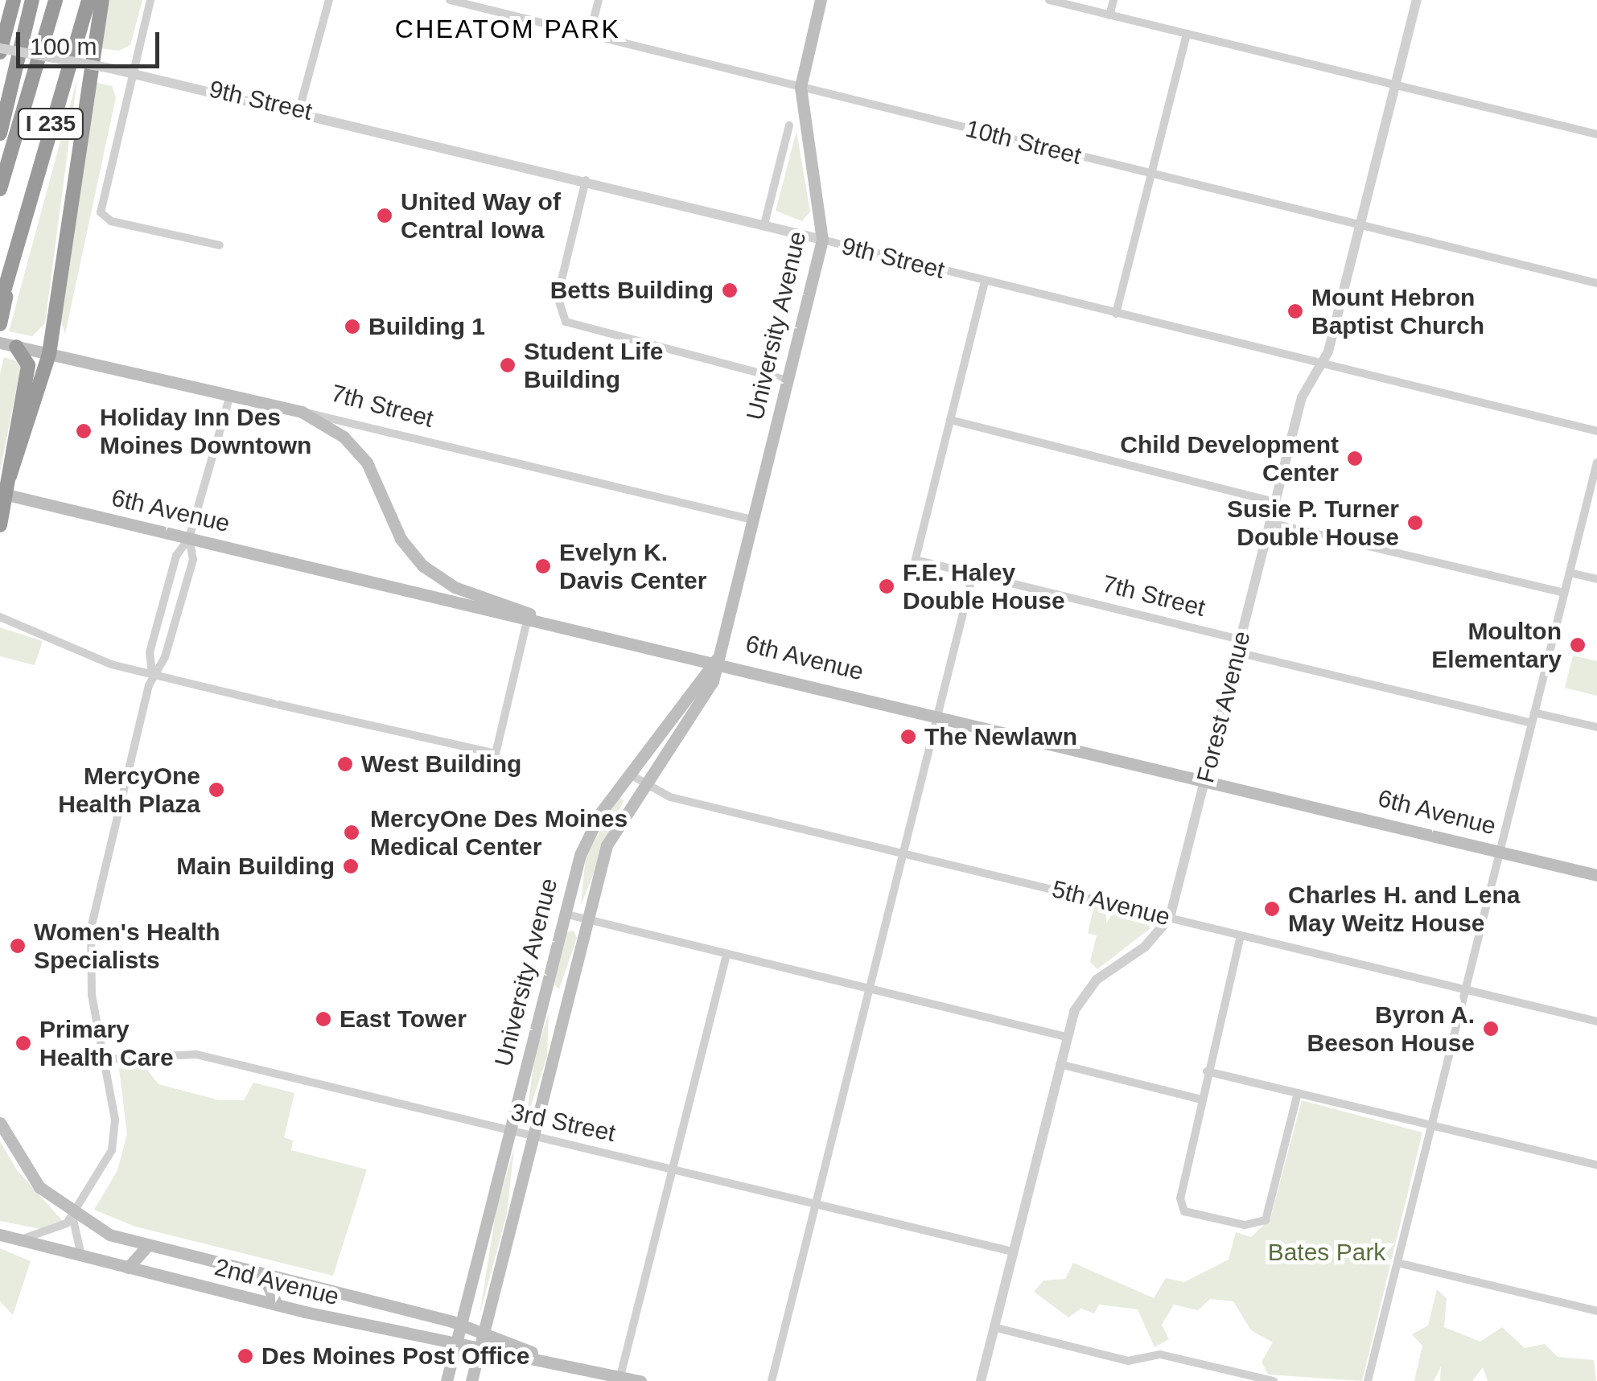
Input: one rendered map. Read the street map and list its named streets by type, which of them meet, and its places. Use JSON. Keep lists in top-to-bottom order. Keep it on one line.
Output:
{"streets":{"highway":["I 235"],"main road":["University Avenue","7th Street","6th Avenue","2nd Avenue"],"street":["9th Street","10th Street","Forest Avenue","5th Avenue","3rd Street"]},"crossings":[["9th Street","University Avenue"],["9th Street","Forest Avenue"],["10th Street","University Avenue"],["10th Street","Forest Avenue"],["University Avenue","7th Street"],["University Avenue","6th Avenue"],["University Avenue","5th Avenue"],["University Avenue","3rd Street"],["University Avenue","2nd Avenue"],["7th Street","Forest Avenue"],["6th Avenue","Forest Avenue"],["Forest Avenue","5th Avenue"],["Forest Avenue","3rd Street"]],"districts":["CHEATOM PARK"],"parks":["Bates Park"],"places":["United Way of Central Iowa","Betts Building","Mount Hebron Baptist Church","Building 1","Student Life Building","Holiday Inn Des Moines Downtown","Child Development Center","Susie P. Turner Double House","Evelyn K. Davis Center","F.E. Haley Double House","Moulton Elementary","The Newlawn","West Building","MercyOne Health Plaza","MercyOne Des Moines Medical Center","Main Building","Charles H. and Lena May Weitz House","Women's Health Specialists","East Tower","Byron A. Beeson House","Primary Health Care","Des Moines Post Office"],"scale_bar":"100 m"}
